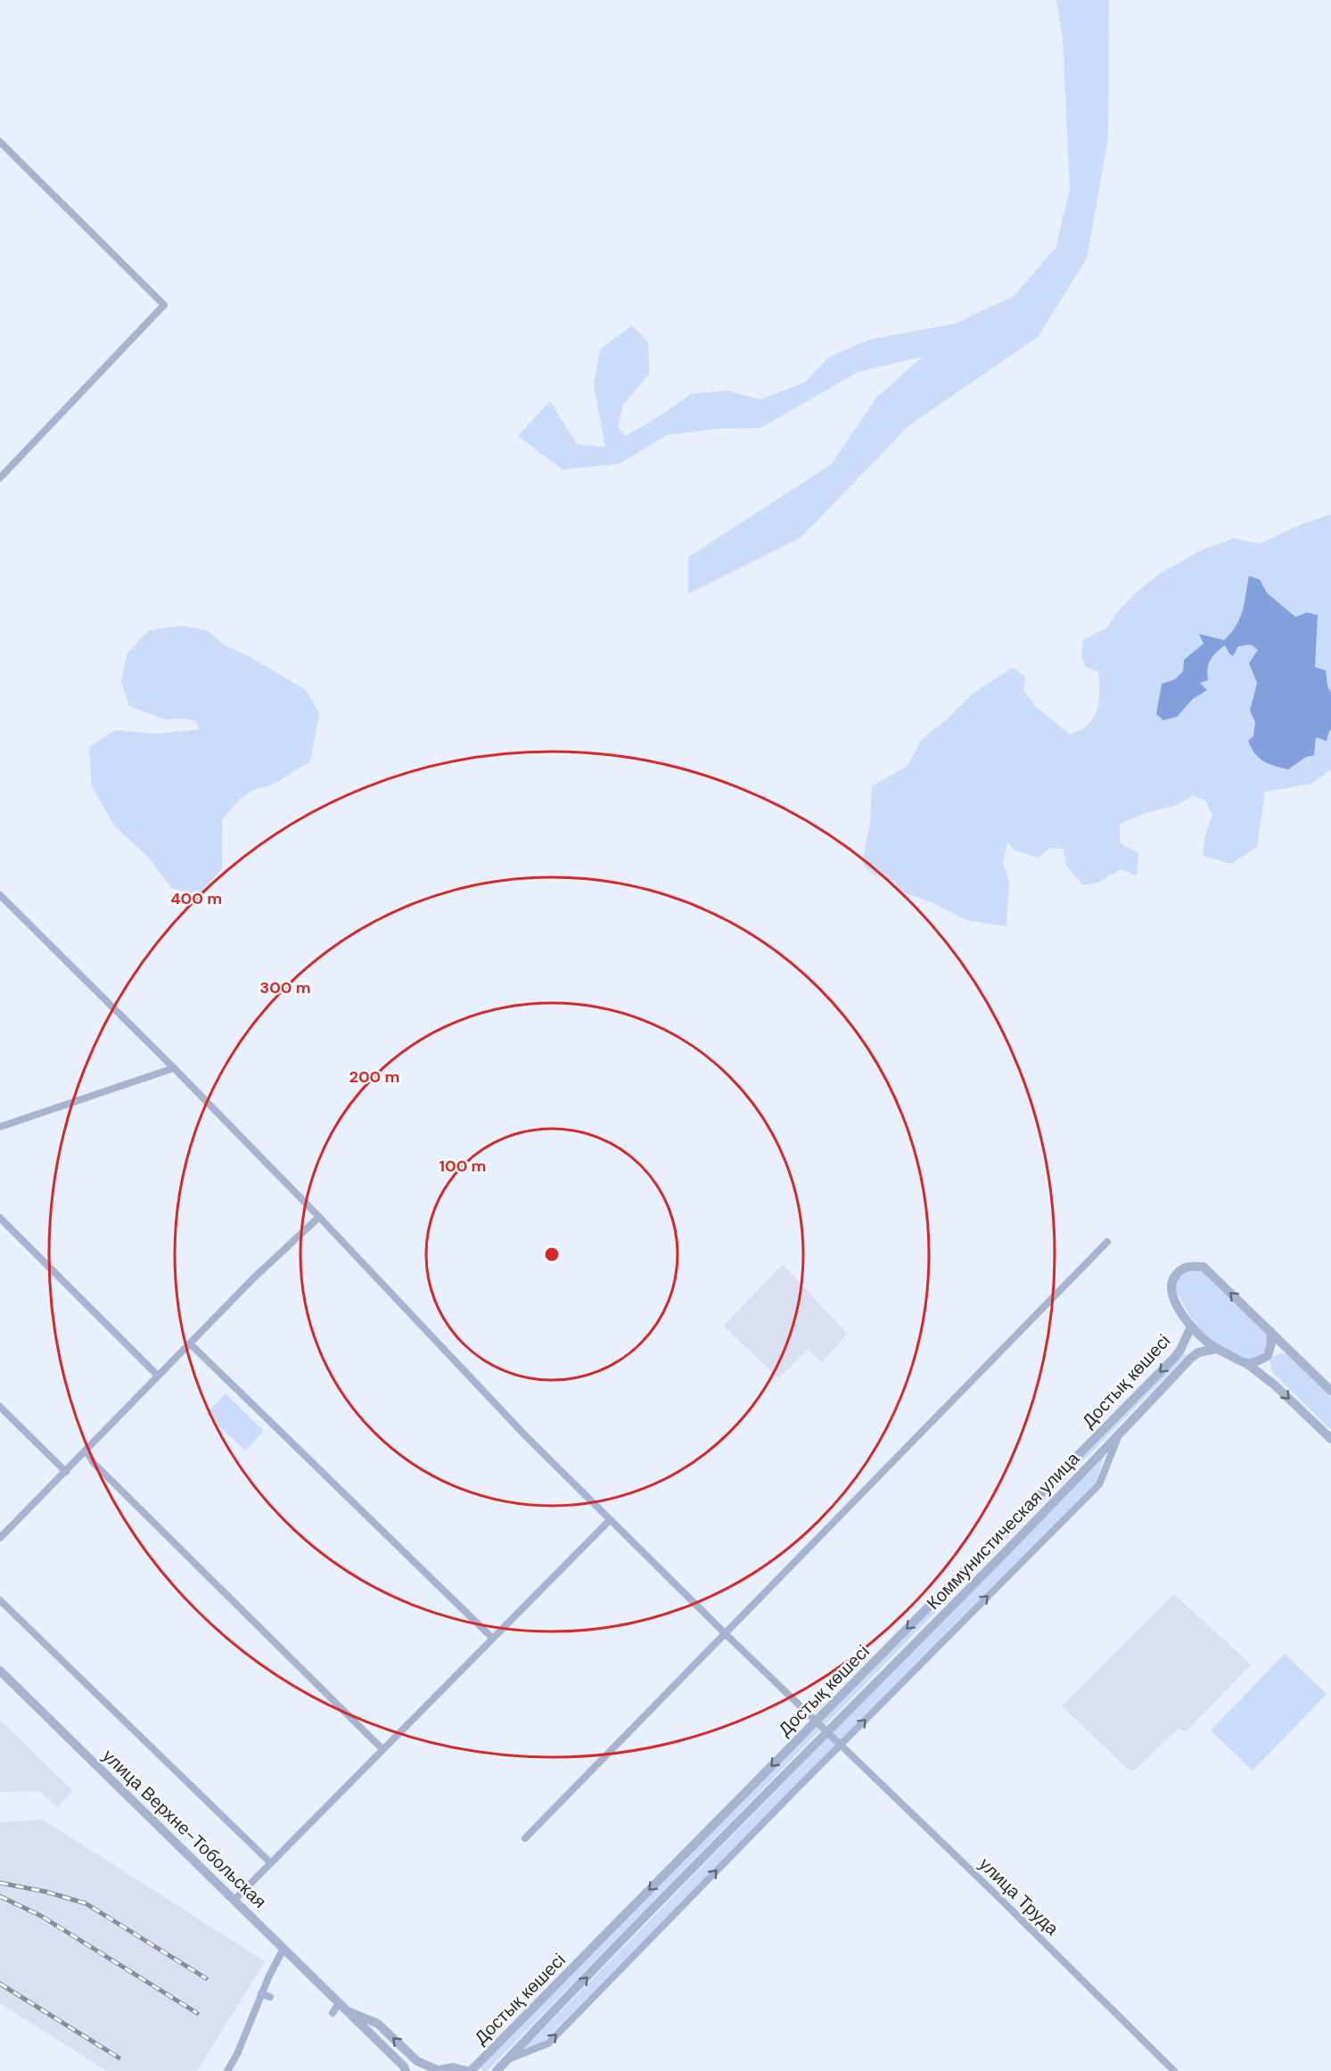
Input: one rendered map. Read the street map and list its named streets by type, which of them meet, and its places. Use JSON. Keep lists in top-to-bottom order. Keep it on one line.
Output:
{"streets":{"street":["Достық көшесі","Коммунистическая улица","улица Верхне-Тобольская","улица Труда"]},"crossings":[["Достық көшесі","Коммунистическая улица"],["Достық көшесі","улица Труда"]],"rings":["400 m","300 m","200 m","100 m"]}
